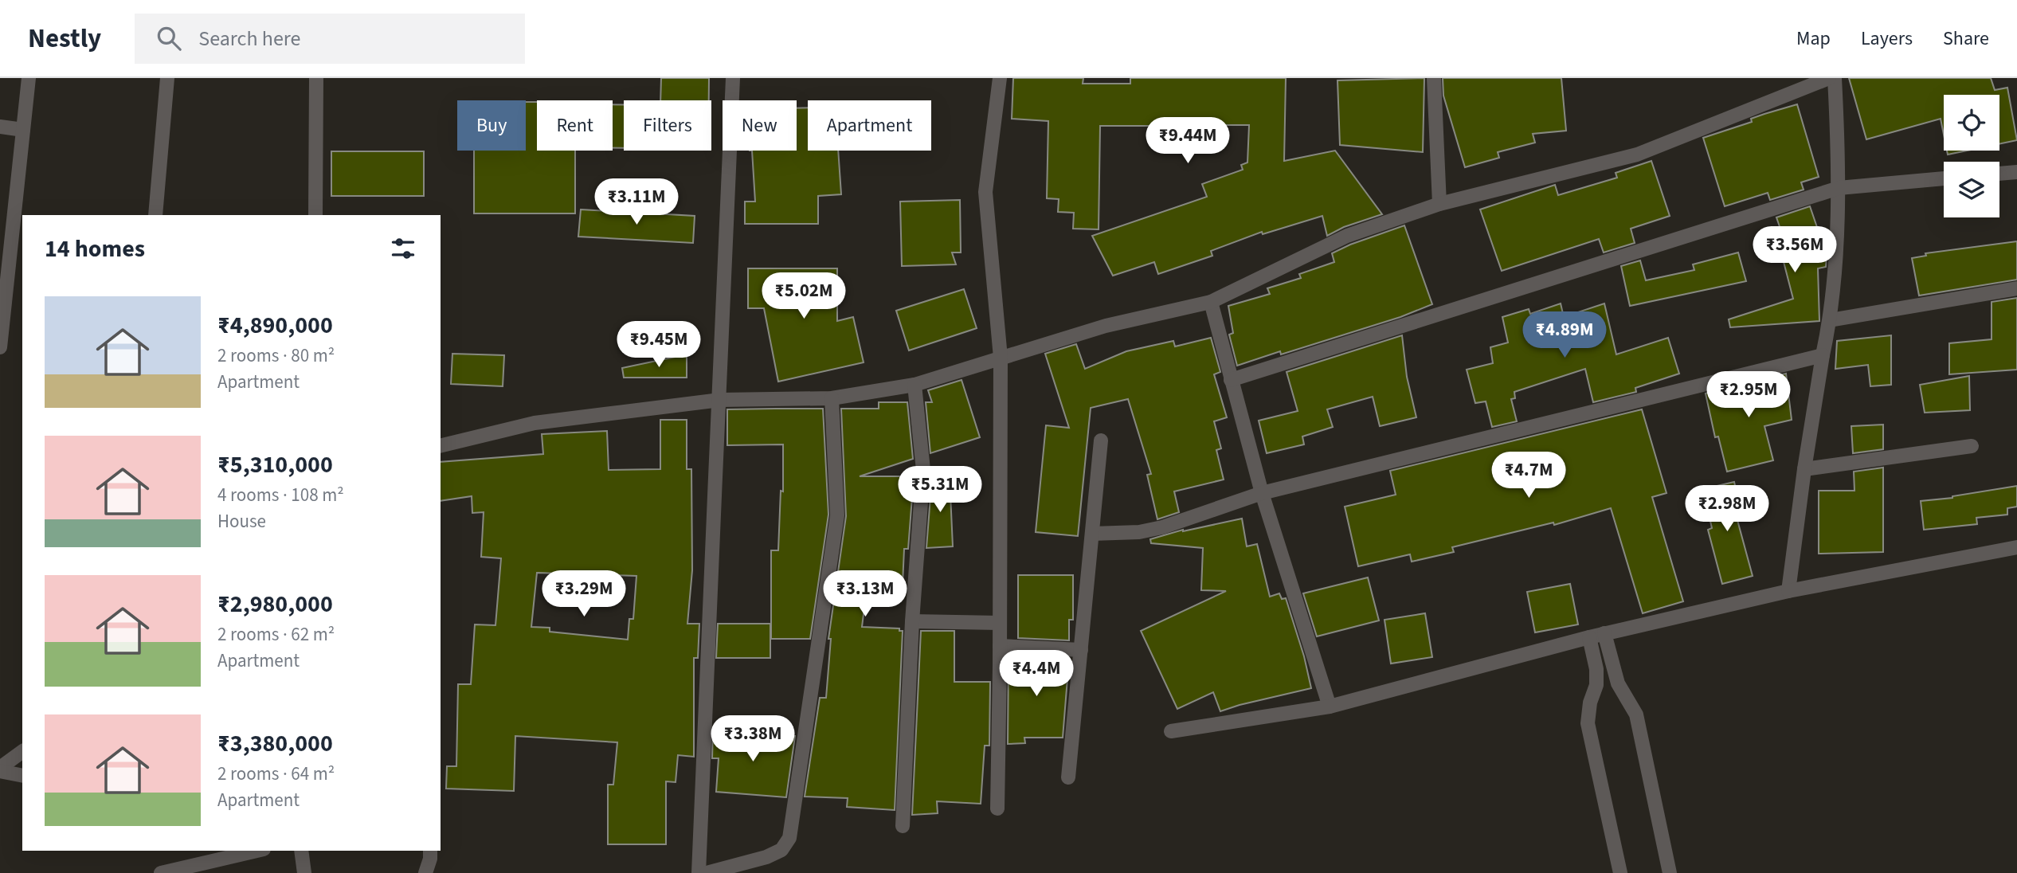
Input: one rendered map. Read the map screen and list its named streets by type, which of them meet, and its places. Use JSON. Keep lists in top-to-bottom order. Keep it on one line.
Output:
{"page":{"header":"Nestly","search":"Search here","nav":["Map","Layers","Share"],"chip":["Buy","Rent","Filters","New","Apartment"],"price":["₹9.44M","₹3.11M","₹3.56M","₹5.02M","₹4.89M","₹9.45M","₹2.95M","₹4.7M","₹5.31M","₹2.98M","₹3.29M","₹3.13M","₹4.4M","₹3.38M"],"heading":"14 homes","list":[{"name":"₹4,890,000","note":"2 rooms · 80 m² · Apartment"},{"name":"₹5,310,000","note":"4 rooms · 108 m² · House"},{"name":"₹2,980,000","note":"2 rooms · 62 m² · Apartment"},{"name":"₹3,380,000","note":"2 rooms · 64 m² · Apartment"}]}}
